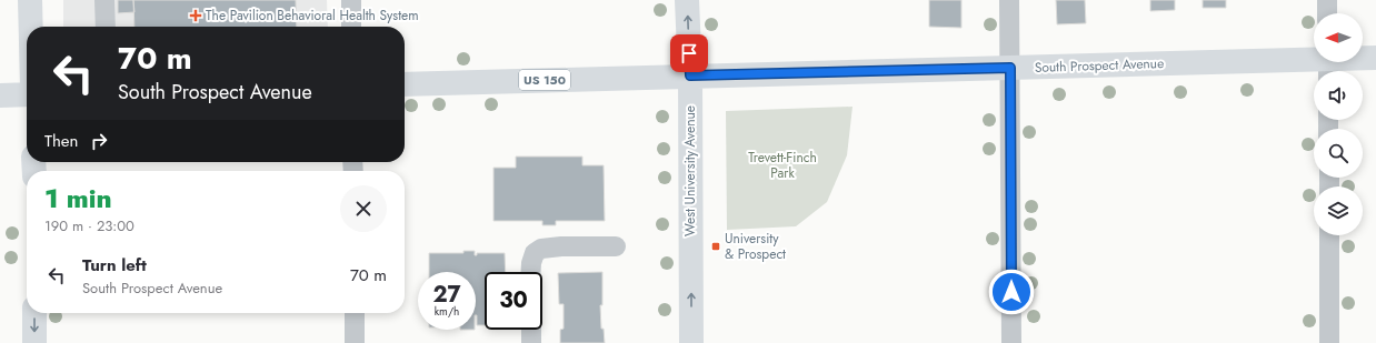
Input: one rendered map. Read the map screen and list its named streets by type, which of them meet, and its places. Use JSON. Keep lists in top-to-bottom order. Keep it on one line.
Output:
{"streets":{"main road":["South Prospect Avenue","US 150","West University Avenue"]},"crossings":[["South Prospect Avenue","US 150"],["South Prospect Avenue","West University Avenue"],["US 150","West University Avenue"]],"one_way":["West University Avenue"],"parks":["Trevett-Finch Park"],"places":{"health":["The Pavilion Behavioral Health System"],"transit":["University & Prospect"]},"north":"left","page":{"turn":["70 m","South Prospect Avenue"],"then":"Then","heading":["1 min","190 m · 23:00"],"list":[{"name":"Turn left","note":"South Prospect Avenue","value":"70 m"}],"speed":"27 km/h","limit":"30"}}
